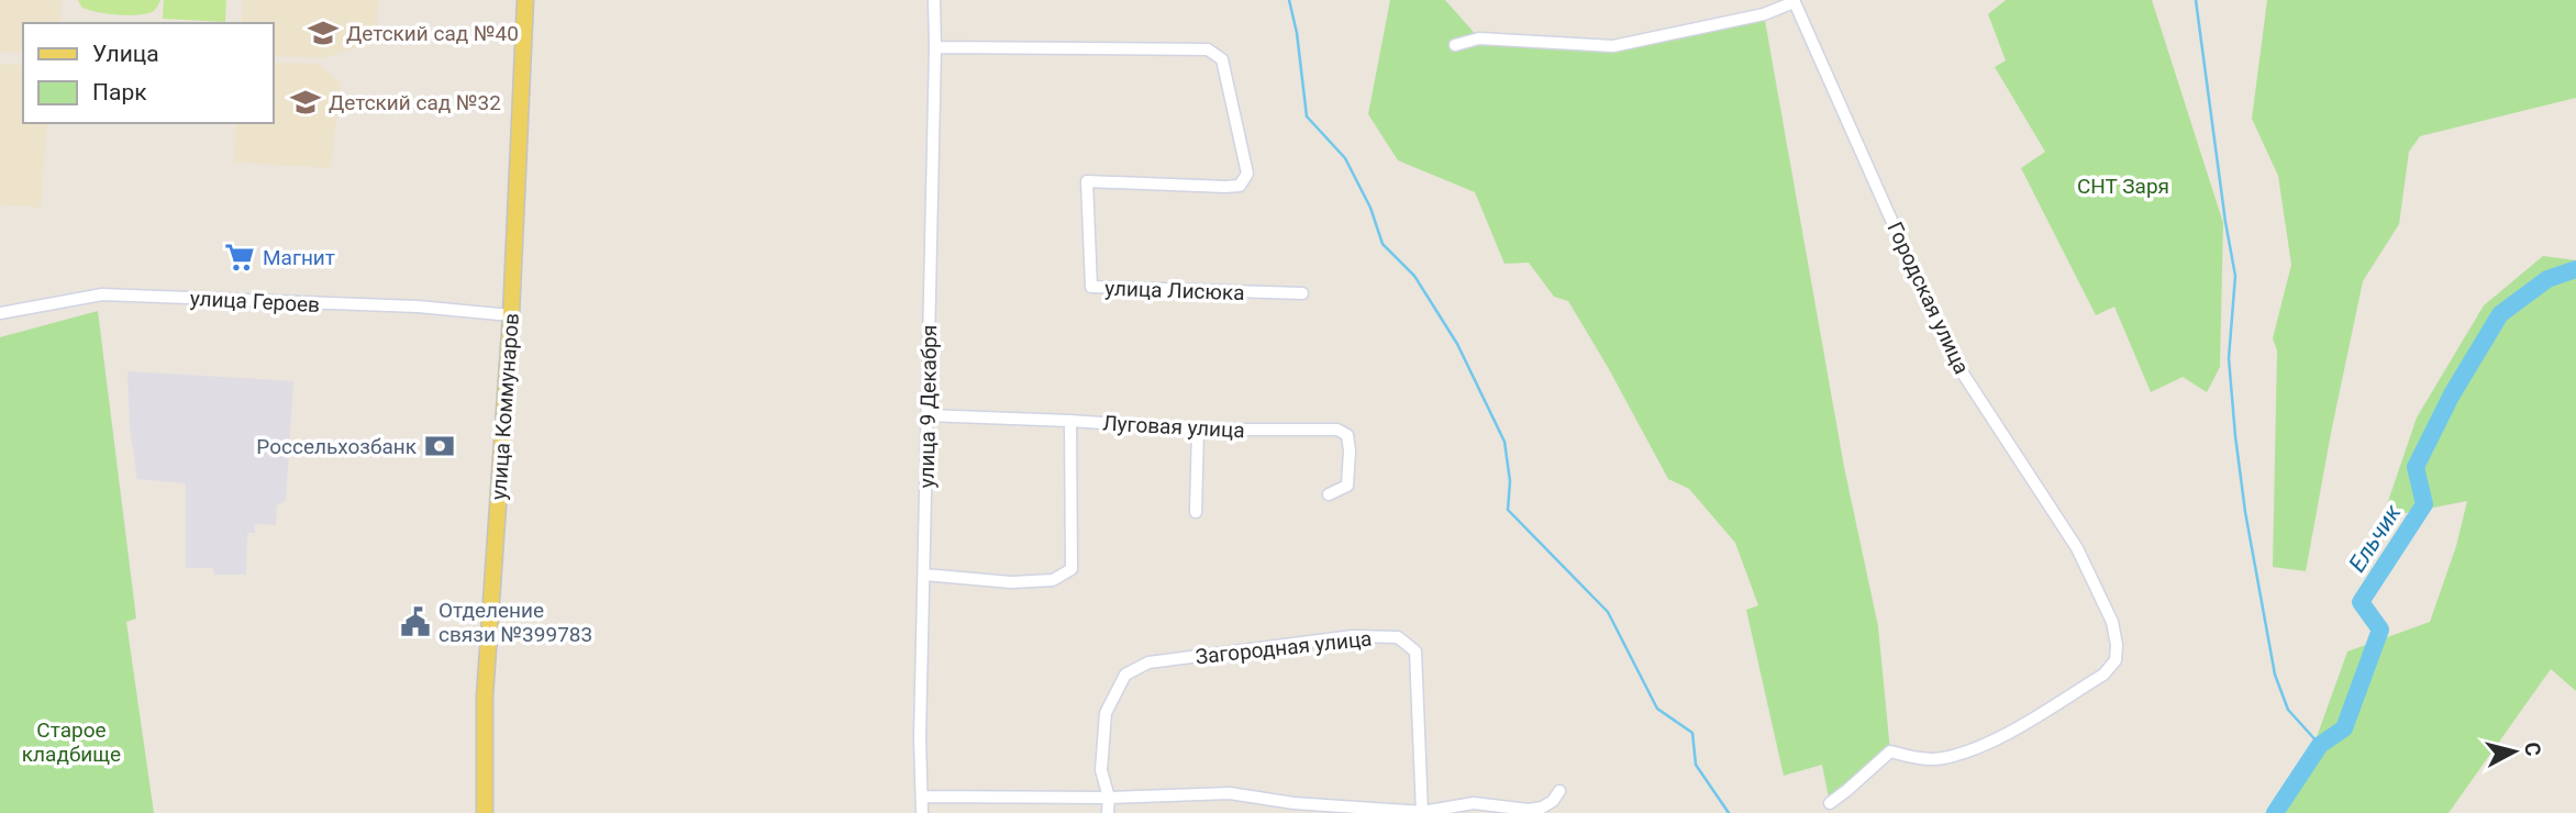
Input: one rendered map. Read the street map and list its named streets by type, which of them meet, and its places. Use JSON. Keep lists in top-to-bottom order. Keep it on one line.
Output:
{"streets":{"main road":["улица Коммунаров"],"street":["улица Лисюка","Городская улица","улица Героев","улица 9 Декабря","Луговая улица","Загородная улица"]},"crossings":[["улица Лисюка","улица 9 Декабря"],["улица Героев","улица Коммунаров"],["улица 9 Декабря","Луговая улица"]],"water":["Ельчик"],"parks":["СНТ Заря","Старое кладбище"],"places":{"school or university":["Детский сад №40","Детский сад №32"],"supermarket":["Магнит"],"bank":["Россельхозбанк"],"public building":["Отделение связи №399783"]},"legend":["Улица","Парк"],"north":"right"}
